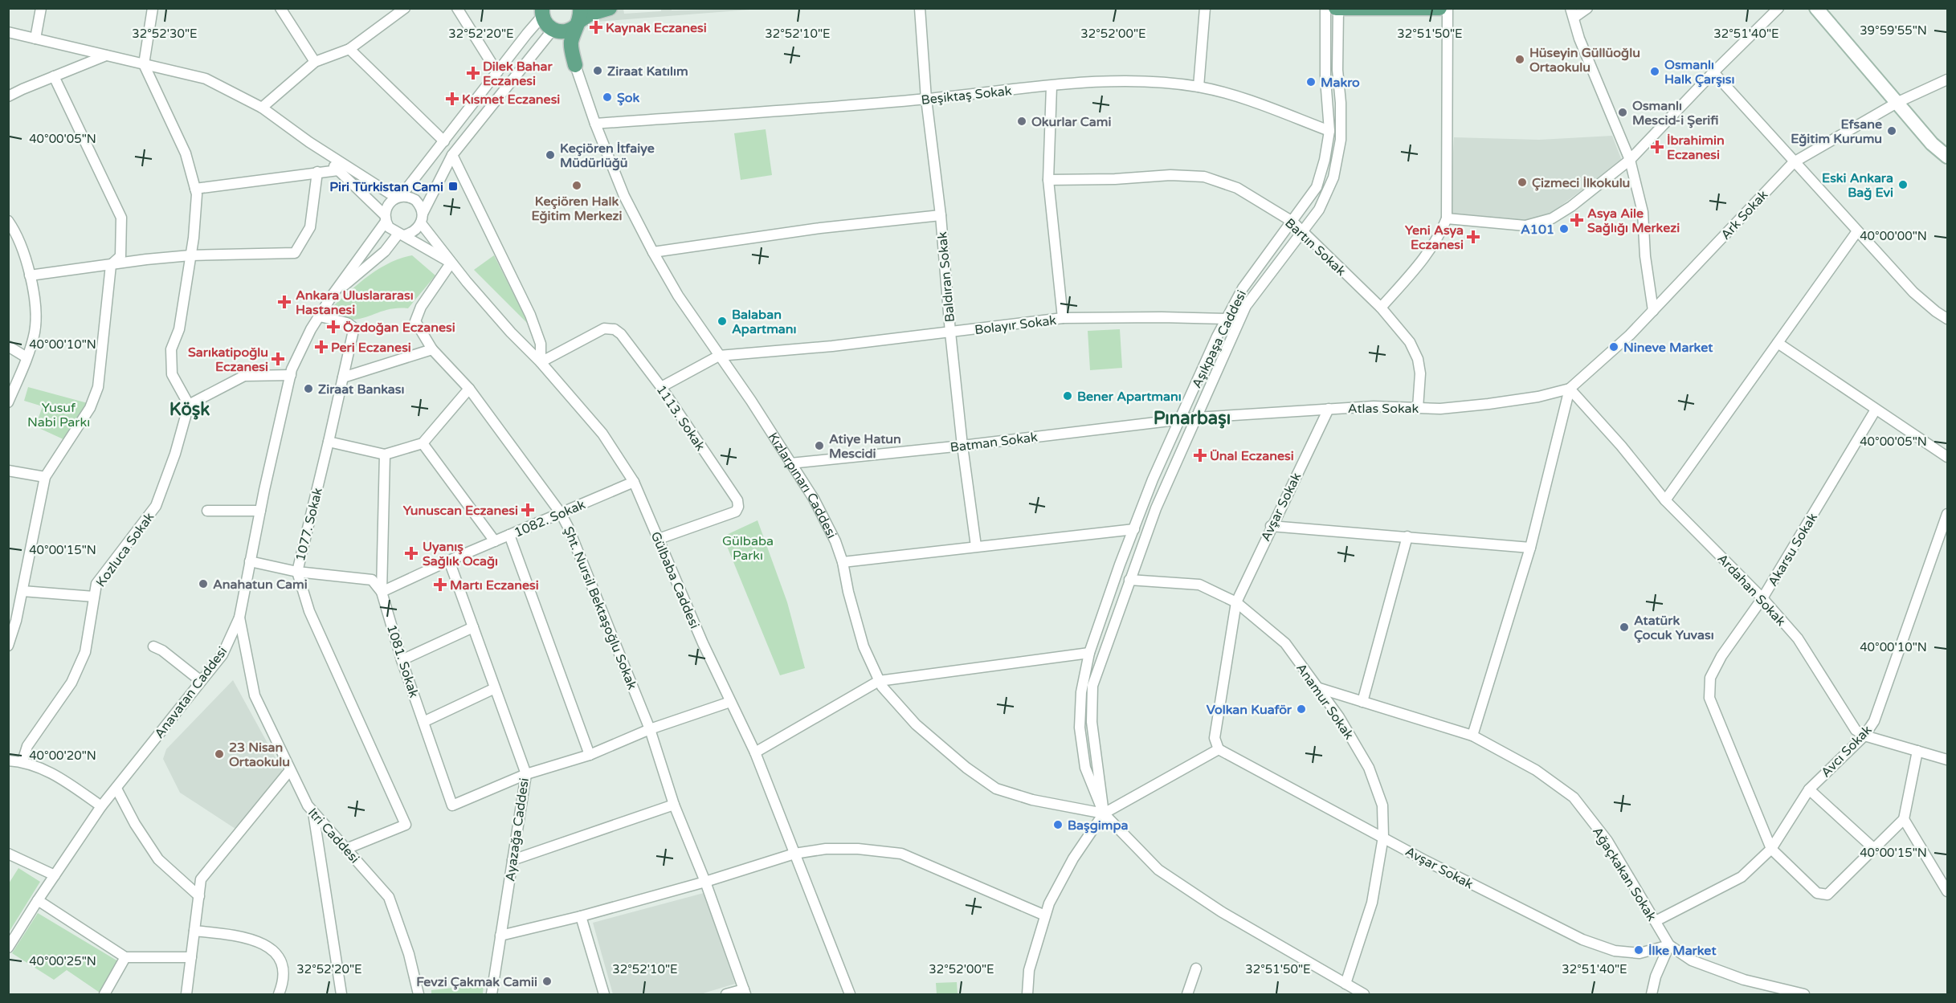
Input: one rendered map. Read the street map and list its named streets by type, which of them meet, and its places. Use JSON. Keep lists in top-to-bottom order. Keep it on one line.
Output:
{"streets":{"street":["Beşiktaş Sokak","Ark Sokak","Bartın Sokak","Baldıran Sokak","Bolayır Sokak","Aşıkpaşa Caddesi","Atlas Sokak","1113. Sokak","Batman Sokak","Kızlarpınarı Caddesi","Avşar Sokak","1082. Sokak","1077. Sokak","Kozluca Sokak","Akarsu Sokak","Gülbaba Caddesi","Ardahan Sokak","Şht. Nursil Bektaşoğlu Sokak","1081. Sokak","Anavatan Caddesi","Anamur Sokak","Avcı Sokak","Ayazağa Caddesi","Itri Caddesi","Ağaçkakan Sokak"]},"crossings":[["Beşiktaş Sokak","Baldıran Sokak"],["Beşiktaş Sokak","Aşıkpaşa Caddesi"],["Beşiktaş Sokak","Kızlarpınarı Caddesi"],["Ark Sokak","Atlas Sokak"],["Ark Sokak","Ardahan Sokak"],["Bartın Sokak","Aşıkpaşa Caddesi"],["Bartın Sokak","Atlas Sokak"],["Baldıran Sokak","Bolayır Sokak"],["Baldıran Sokak","Batman Sokak"],["Bolayır Sokak","Aşıkpaşa Caddesi"],["Bolayır Sokak","Kızlarpınarı Caddesi"],["Aşıkpaşa Caddesi","Atlas Sokak"],["Aşıkpaşa Caddesi","Batman Sokak"],["Aşıkpaşa Caddesi","Kızlarpınarı Caddesi"],["Aşıkpaşa Caddesi","Anamur Sokak"],["Atlas Sokak","Batman Sokak"],["Atlas Sokak","Avşar Sokak"],["Atlas Sokak","Ardahan Sokak"],["1113. Sokak","Gülbaba Caddesi"],["Batman Sokak","Kızlarpınarı Caddesi"],["Avşar Sokak","Anamur Sokak"],["Avşar Sokak","Ağaçkakan Sokak"],["1082. Sokak","Gülbaba Caddesi"],["1082. Sokak","Şht. Nursil Bektaşoğlu Sokak"],["1082. Sokak","1081. Sokak"],["1082. Sokak","Ayazağa Caddesi"],["1077. Sokak","Anavatan Caddesi"],["1077. Sokak","Itri Caddesi"],["Akarsu Sokak","Ardahan Sokak"],["Akarsu Sokak","Avcı Sokak"],["Gülbaba Caddesi","Şht. Nursil Bektaşoğlu Sokak"],["Ardahan Sokak","Avcı Sokak"],["1081. Sokak","Ayazağa Caddesi"],["Anavatan Caddesi","Itri Caddesi"],["Anamur Sokak","Ağaçkakan Sokak"],["Avcı Sokak","Ağaçkakan Sokak"]],"districts":["Köşk","Pınarbaşı"],"parks":["Yusuf Nabi Parkı","Gülbaba Parkı"],"places":{"health":["Kaynak Eczanesi","Dilek Bahar Eczanesi","Kısmet Eczanesi","İbrahimin Eczanesi","Asya Aile Sağlığı Merkezi","Yeni Asya Eczanesi","Ankara Uluslararası Hastanesi","Özdoğan Eczanesi","Peri Eczanesi","Sarıkatipoğlu Eczanesi","Ünal Eczanesi","Yunuscan Eczanesi","Uyanış Sağlık Ocağı","Martı Eczanesi"],"other":["Hüseyin Güllüoğlu Ortaokulu","Ziraat Katılım","Osmanlı Halk Çarşısı","Makro","Şok","Osmanlı Mescid-i Şerifi","Okurlar Cami","Efsane Eğitim Kurumu","Keçiören İtfaiye Müdürlüğü","Çizmeci İlkokulu","Eski Ankara Bağ Evi","Keçiören Halk Eğitim Merkezi","A101","Balaban Apartmanı","Nineve Market","Ziraat Bankası","Bener Apartmanı","Atiye Hatun Mescidi","Anahatun Cami","Atatürk Çocuk Yuvası","Volkan Kuaför","23 Nisan Ortaokulu","Başgimpa","İlke Market","Fevzi Çakmak Camii"],"transit":["Piri Türkistan Cami"]},"coordinates":["39°59'55\"N","32°52'30\"E","32°52'20\"E","32°52'10\"E","32°52'00\"E","32°51'50\"E","32°51'40\"E","40°00'05\"N","40°00'00\"N","40°00'10\"N","40°00'15\"N","40°00'20\"N","40°00'25\"N"]}
